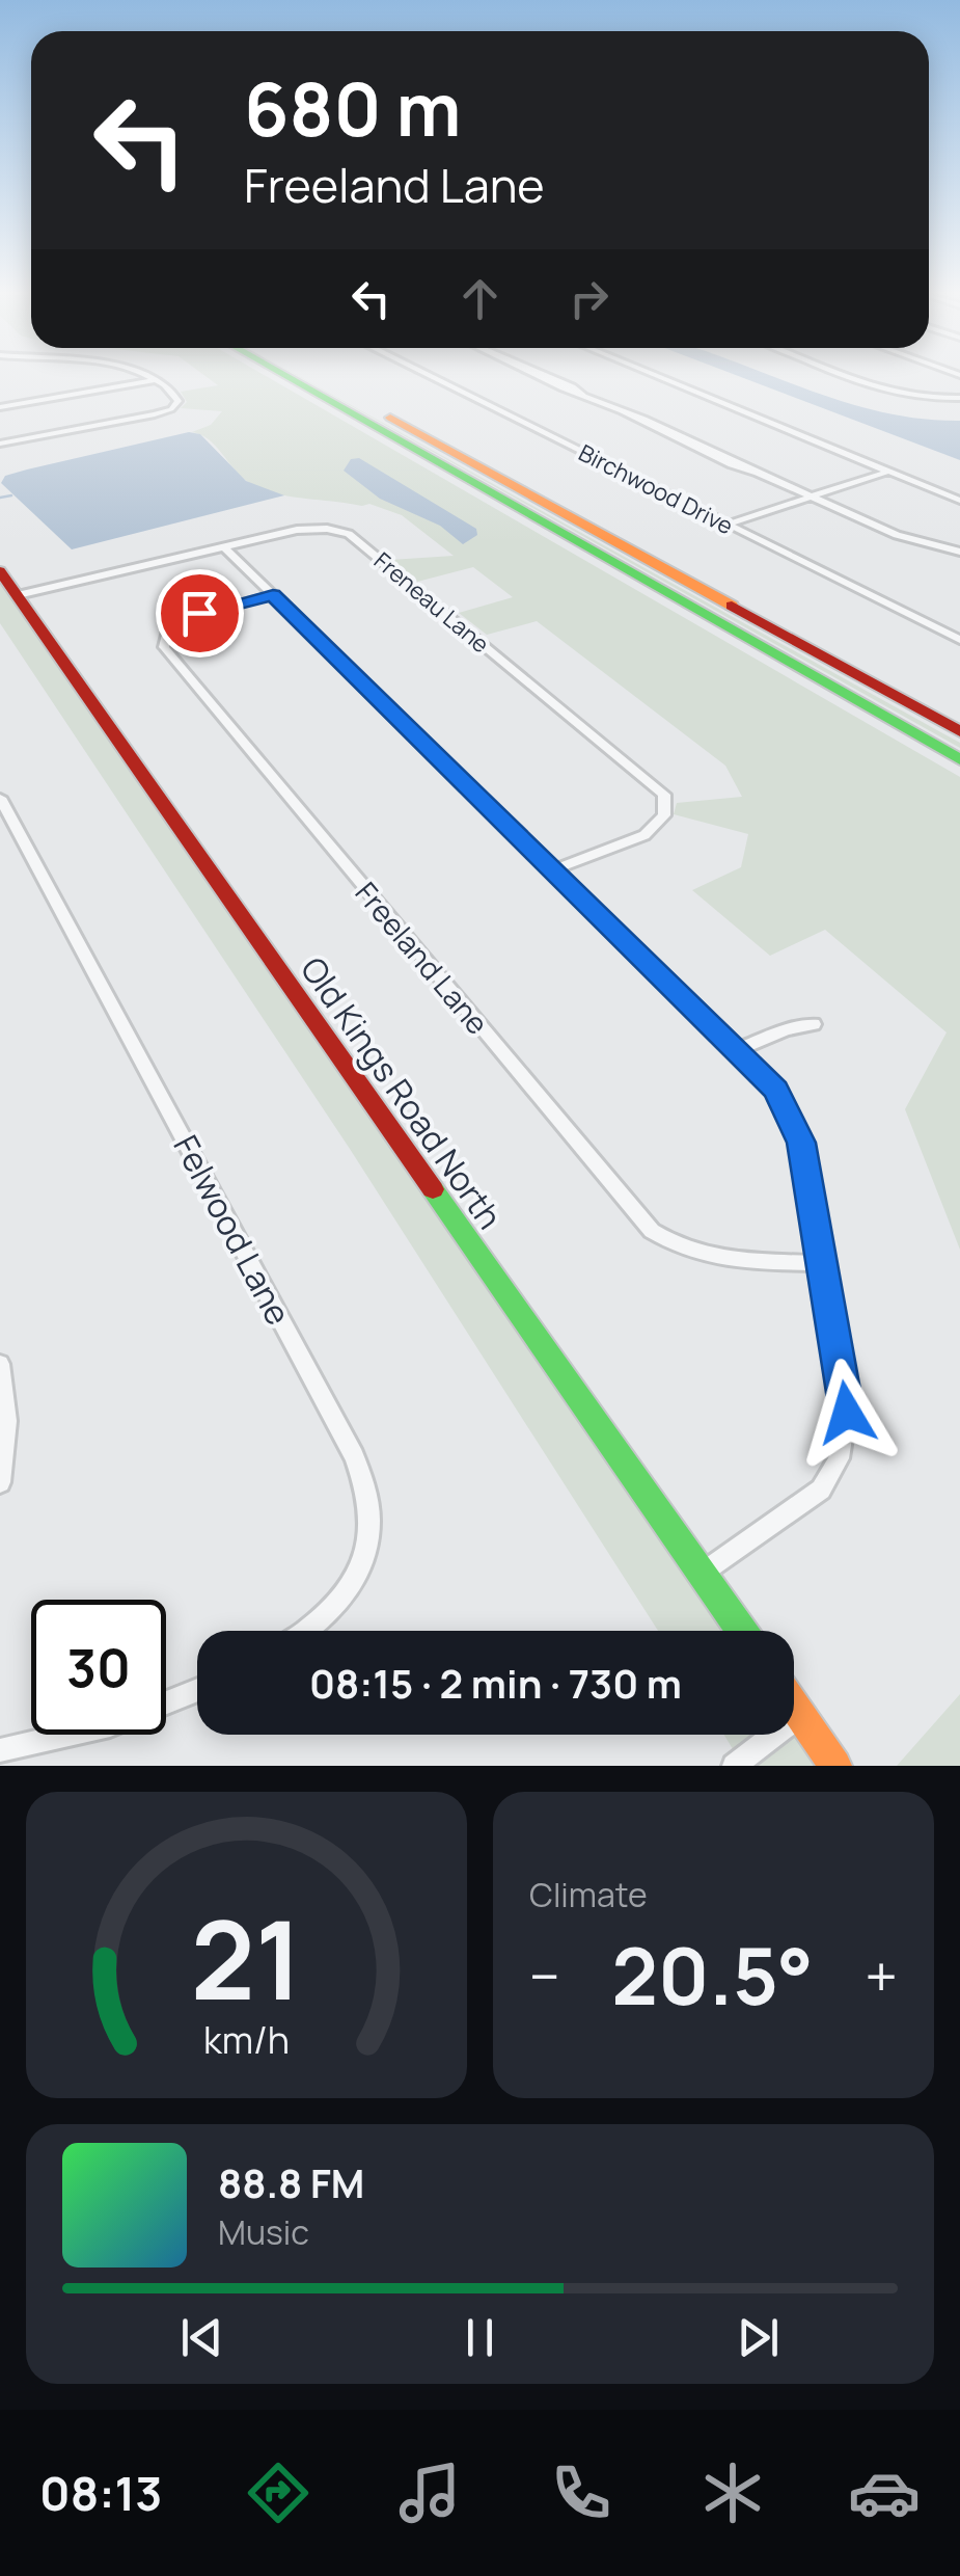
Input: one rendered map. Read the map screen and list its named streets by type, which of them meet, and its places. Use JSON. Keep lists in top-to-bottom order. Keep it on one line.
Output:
{"streets":{"main road":["Old Kings Road North"],"street":["Birchwood Drive","Freneau Lane","Freeland Lane","Felwood Lane"]},"crossings":[["Freneau Lane","Old Kings Road North"]],"page":{"turn":["680 m","Freeland Lane"],"limit":"30","trip":"08:15 · 2 min · 730 m","tile":"Climate","heat":["−","20.5°","+"],"song":["88.8 FM","Music"],"tabs":"08:13","gauge":["21","km/h"]}}
